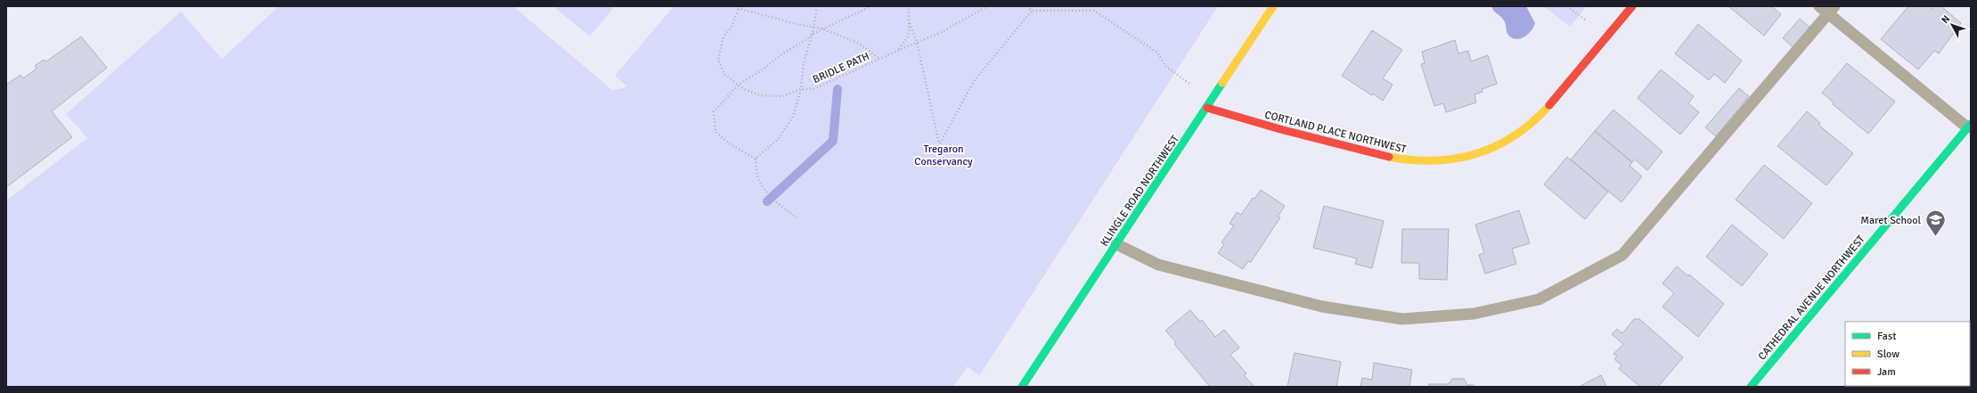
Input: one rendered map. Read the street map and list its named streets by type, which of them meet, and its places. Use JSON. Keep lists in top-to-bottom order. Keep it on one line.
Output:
{"streets":{"street":["CORTLAND PLACE NORTHWEST","KLINGLE ROAD NORTHWEST","CATHEDRAL AVENUE NORTHWEST"],"path":["BRIDLE PATH"]},"crossings":[["CORTLAND PLACE NORTHWEST","KLINGLE ROAD NORTHWEST"]],"parks":["Tregaron Conservancy"],"places":{"school or university":["Maret School"]},"legend":["Fast","Slow","Jam"],"north":"top left"}
